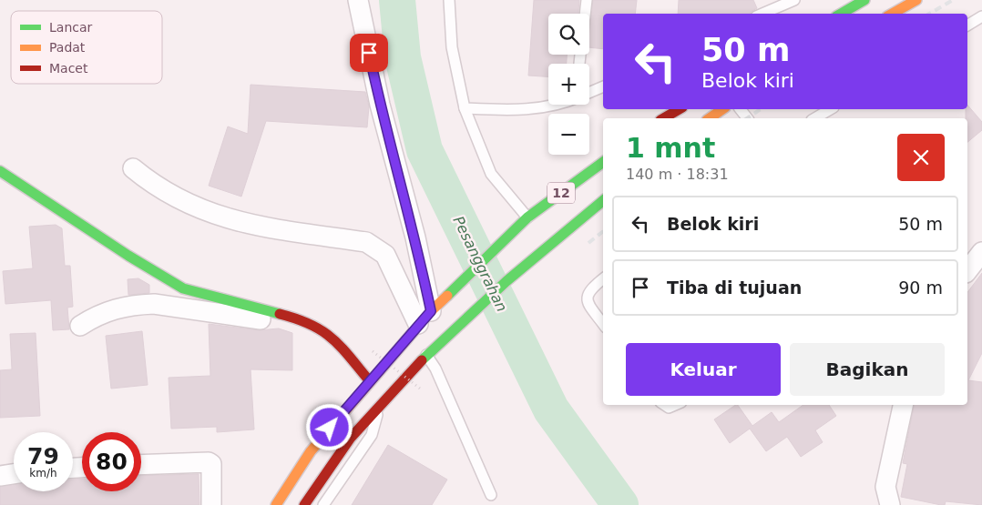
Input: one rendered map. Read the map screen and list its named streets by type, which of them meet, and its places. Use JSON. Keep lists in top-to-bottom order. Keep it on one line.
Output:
{"streets":{"main road":["12"]},"water":["Pesanggrahan"],"legend":["Lancar","Padat","Macet"],"page":{"map_buttons":["+","−"],"turn":["50 m","Belok kiri"],"heading":["1 mnt","140 m · 18:31"],"list":[{"name":"Belok kiri","value":"50 m"},{"name":"Tiba di tujuan","value":"90 m"}],"buttons":["Keluar","Bagikan"],"speed":"79 km/h","limit":"80"}}
